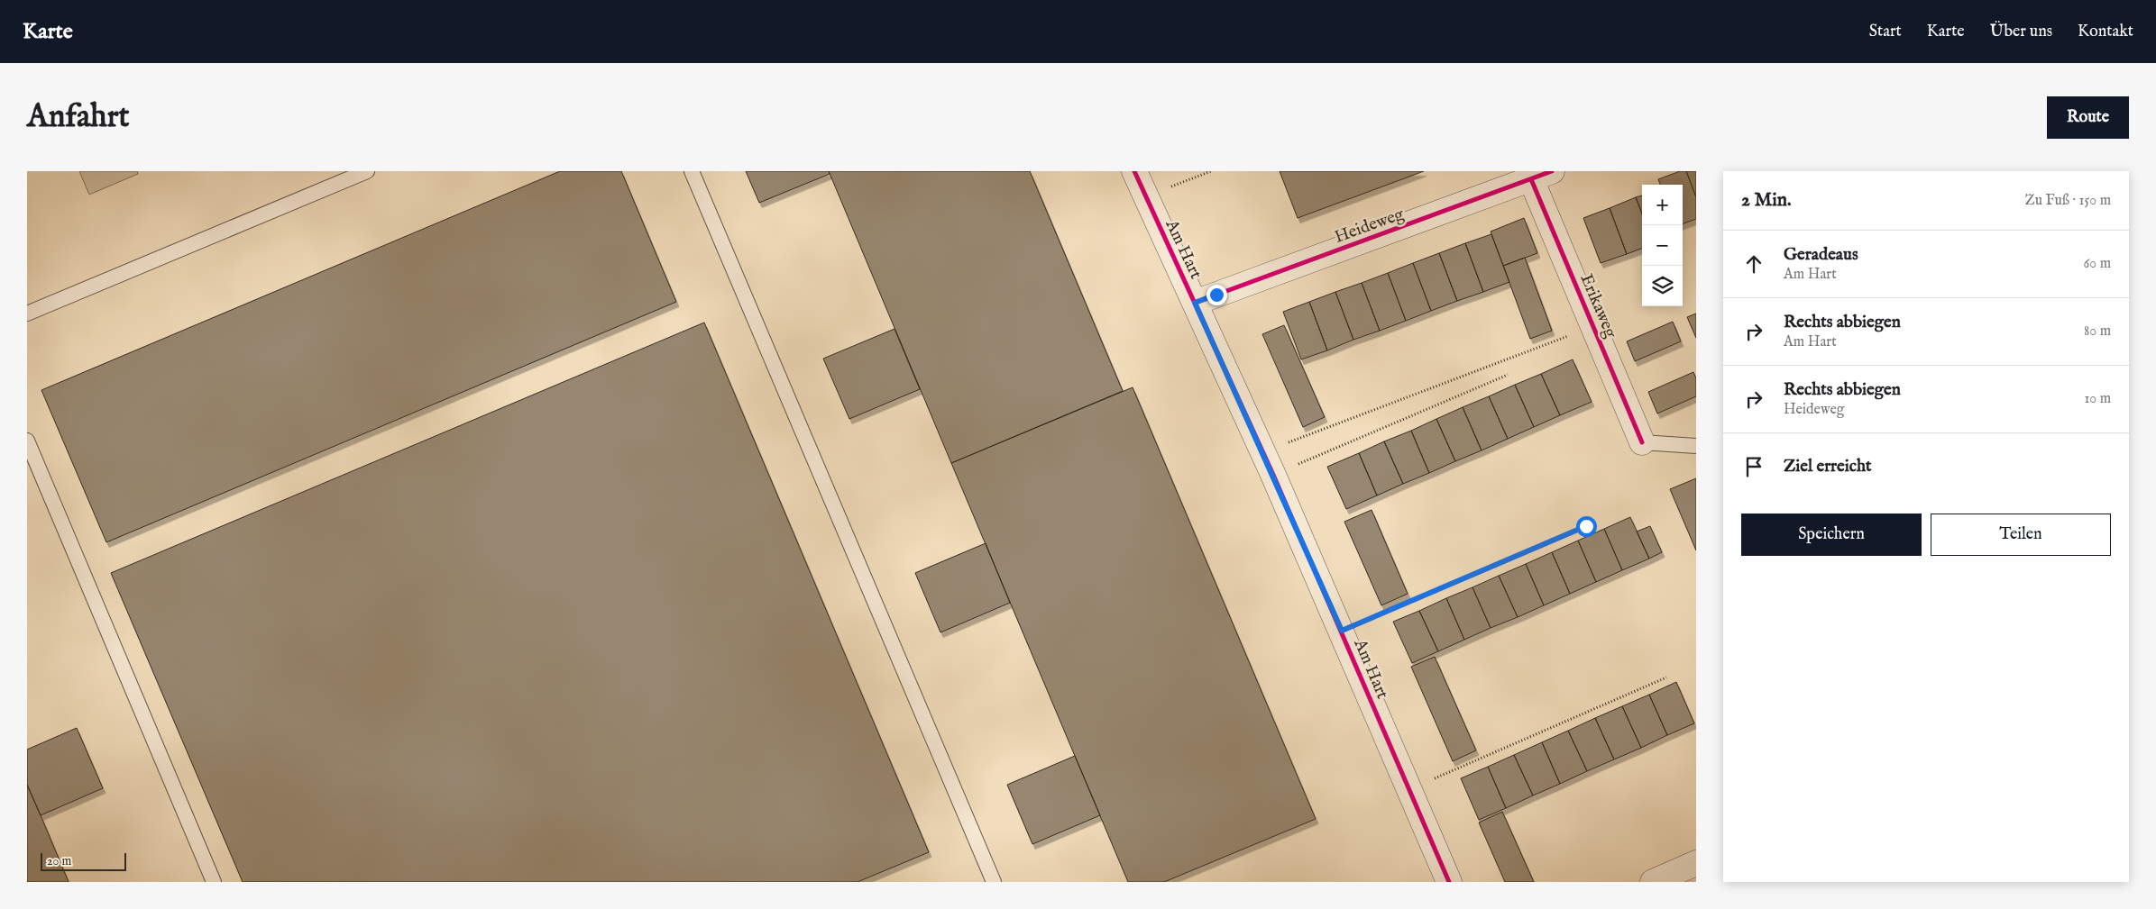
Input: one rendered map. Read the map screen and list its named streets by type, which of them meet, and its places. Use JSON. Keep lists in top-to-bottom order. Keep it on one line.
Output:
{"streets":{"street":["Heideweg","Am Hart","Erikaweg"]},"crossings":[["Heideweg","Am Hart"],["Heideweg","Erikaweg"]],"scale_bar":"20 m","page":{"header":"Karte","nav":["Start","Karte","Über uns","Kontakt"],"buttons":["Route",["Speichern","Teilen"]],"title":"Anfahrt","heading":["2 Min.","Zu Fuß · 150 m"],"map_buttons":["+","−"],"list":[["Geradeaus","Am Hart","60 m"],["Rechts abbiegen","Am Hart","80 m"],["Rechts abbiegen","Heideweg","10 m"],"Ziel erreicht"],"scale":"20 m"}}
